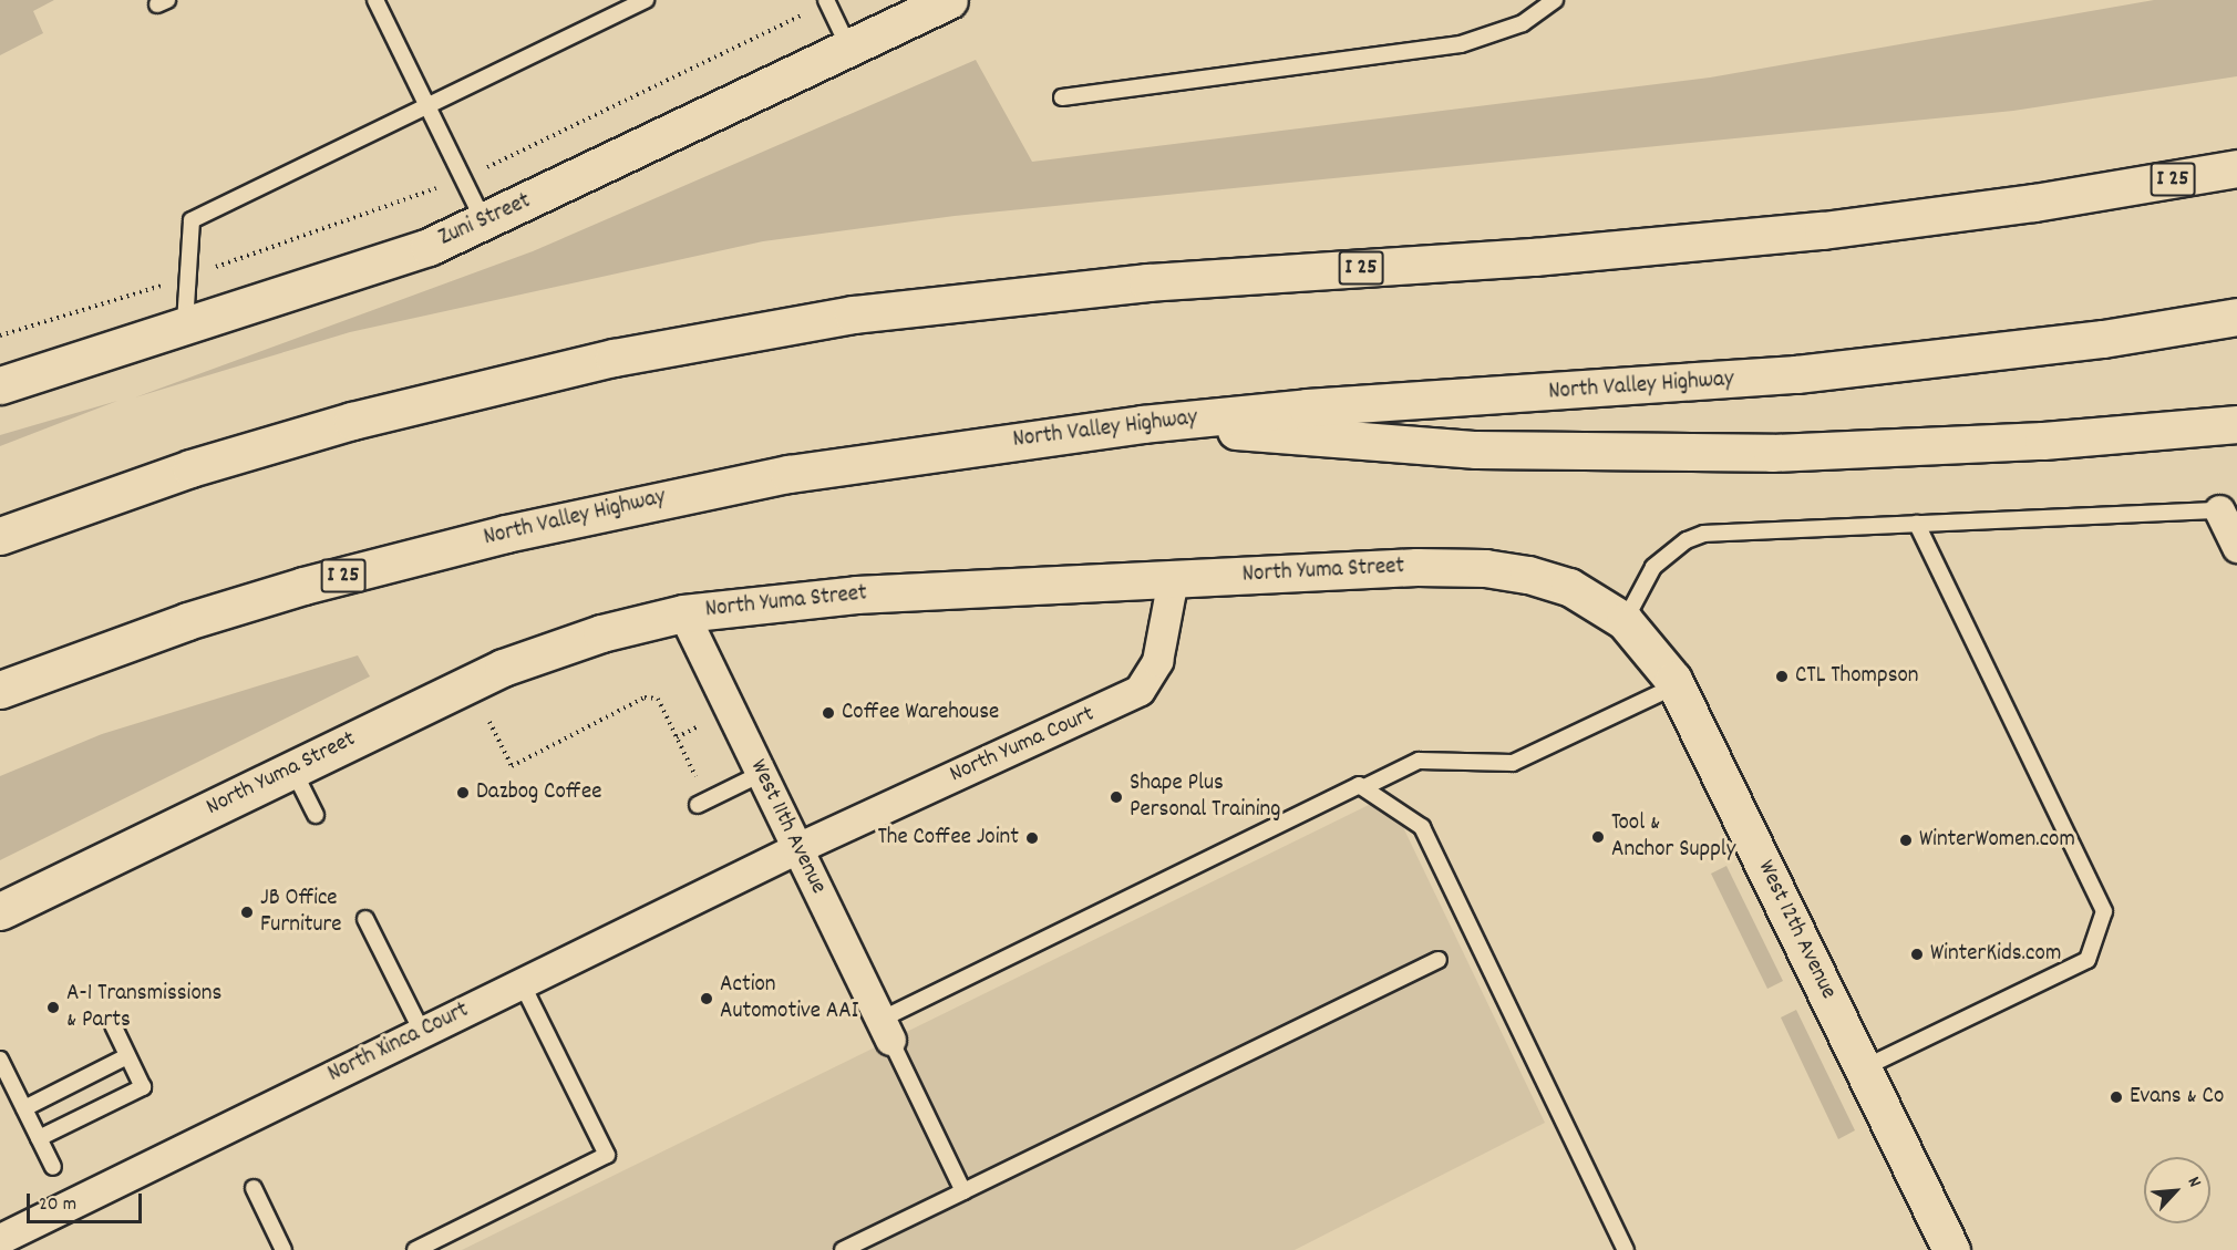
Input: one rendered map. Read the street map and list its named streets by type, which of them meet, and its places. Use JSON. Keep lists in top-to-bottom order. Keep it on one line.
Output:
{"streets":{"main road":["I 25","Zuni Street","North Valley Highway","North Yuma Street","West 12th Avenue"],"street":["North Yuma Court","West 11th Avenue","North Xinca Court"]},"crossings":[["North Yuma Street","North Yuma Court"],["North Yuma Street","West 11th Avenue"],["North Yuma Street","West 12th Avenue"],["North Yuma Court","West 11th Avenue"],["North Yuma Court","North Xinca Court"],["West 11th Avenue","North Xinca Court"]],"places":["CTL Thompson","Coffee Warehouse","Dazbog Coffee","Shape Plus Personal Training","Tool & Anchor Supply","The Coffee Joint","WinterWomen.com","JB Office Furniture","WinterKids.com","Action Automotive AAI","A-1 Transmissions & Parts","Evans & Co"],"scale_bar":"20 m","north":"top right"}
